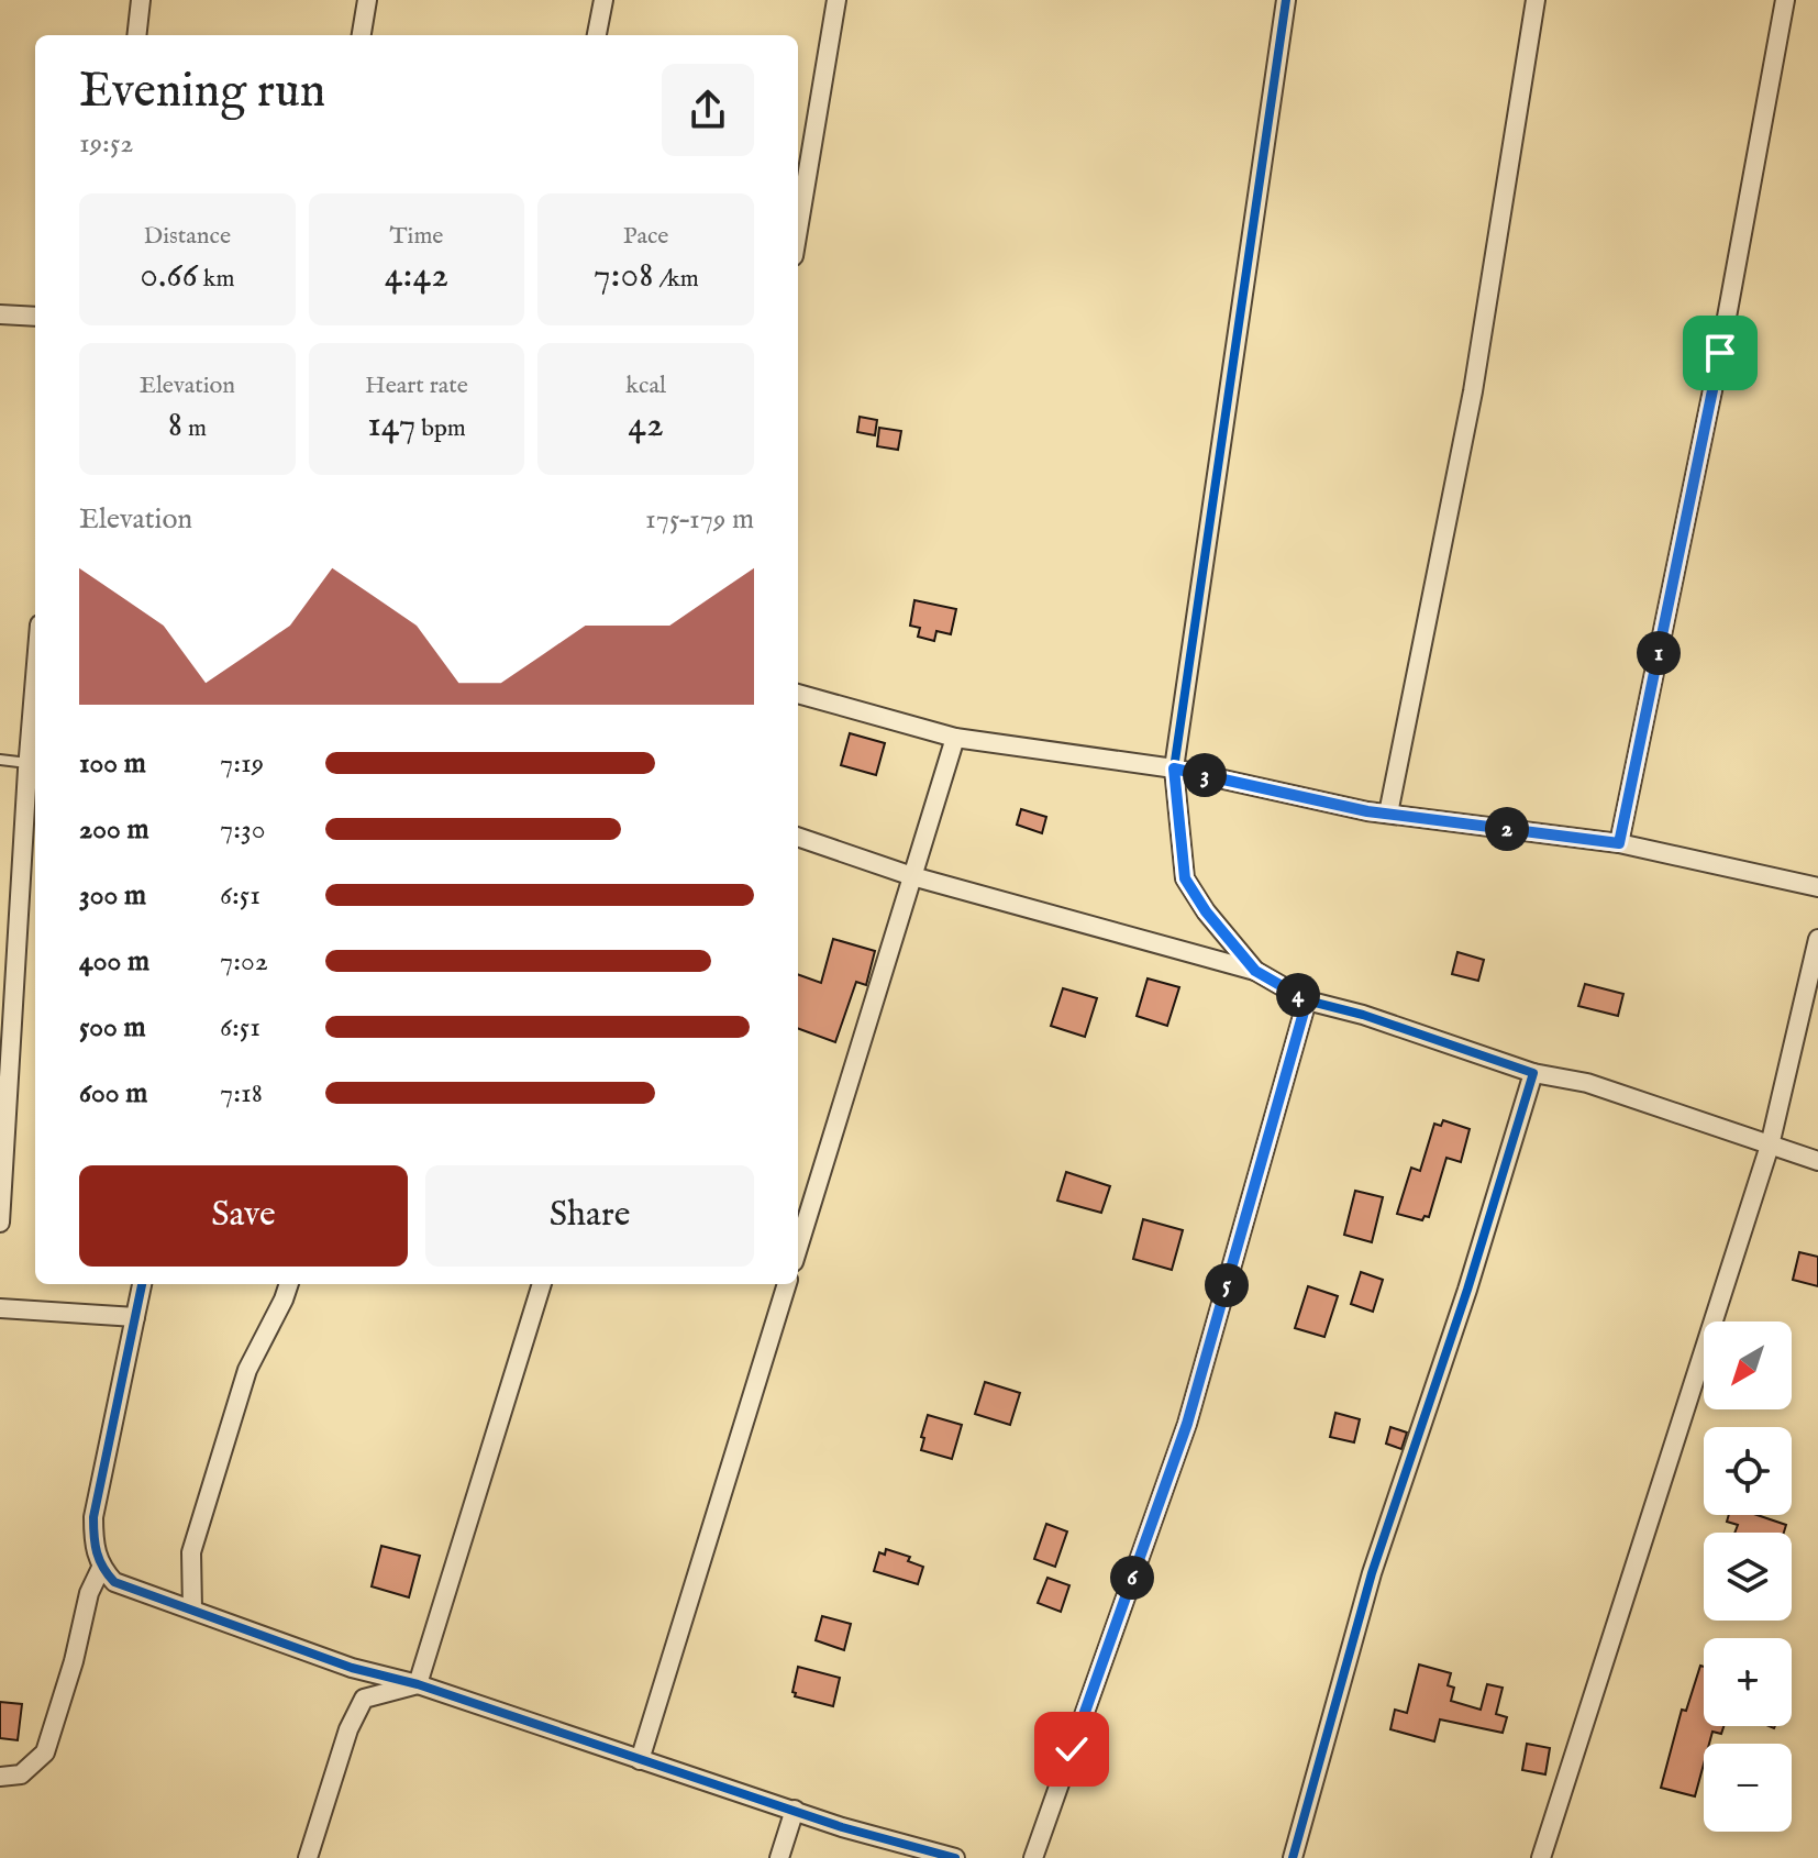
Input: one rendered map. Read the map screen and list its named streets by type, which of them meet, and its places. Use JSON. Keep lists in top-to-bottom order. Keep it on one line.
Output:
{"north":"bottom left","page":{"heading":["Evening run","19:52"],"stats":[["Distance","0.66 km"],["Time","4:42"],["Pace","7:08 /km"],["Elevation","8 m"],["Heart rate","147 bpm"],["kcal","42"]],"chart":["Elevation","175–179 m"],"pins":["1","3","2","4","5","6"],"list":[{"name":"100 m","note":"7:19"},{"name":"200 m","note":"7:30"},{"name":"300 m","note":"6:51"},{"name":"400 m","note":"7:02"},{"name":"500 m","note":"6:51"},{"name":"600 m","note":"7:18"}],"buttons":["Save","Share"],"map_buttons":["+","−"]}}
